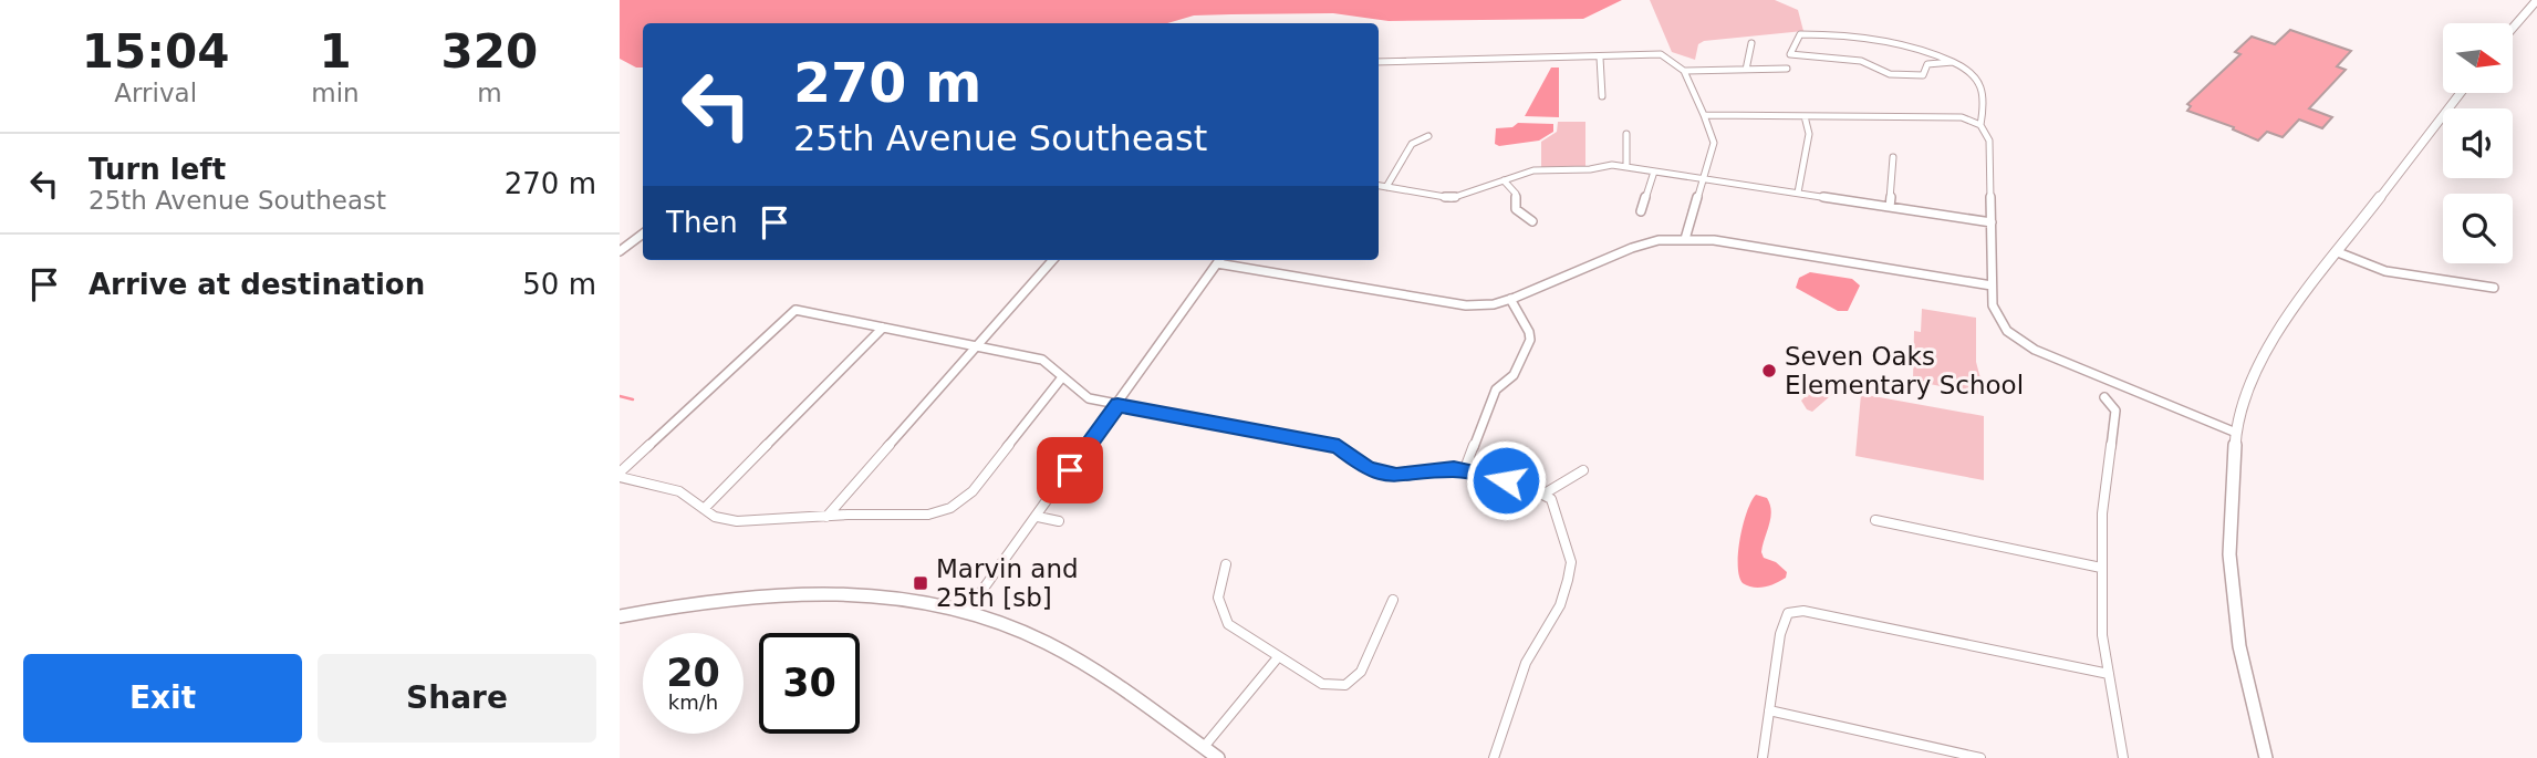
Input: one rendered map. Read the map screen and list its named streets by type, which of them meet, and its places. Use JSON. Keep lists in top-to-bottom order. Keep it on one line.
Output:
{"places":{"other":["Seven Oaks Elementary School"],"transit":["Marvin and 25th [sb]"]},"north":"right","page":{"eta":["15:04","Arrival","1","min","320","m"],"turn":["270 m","25th Avenue Southeast"],"list":[{"name":"Turn left","note":"25th Avenue Southeast","value":"270 m"},{"name":"Arrive at destination","value":"50 m"}],"then":"Then","speed":"20 km/h","limit":"30","buttons":["Exit","Share"]}}
